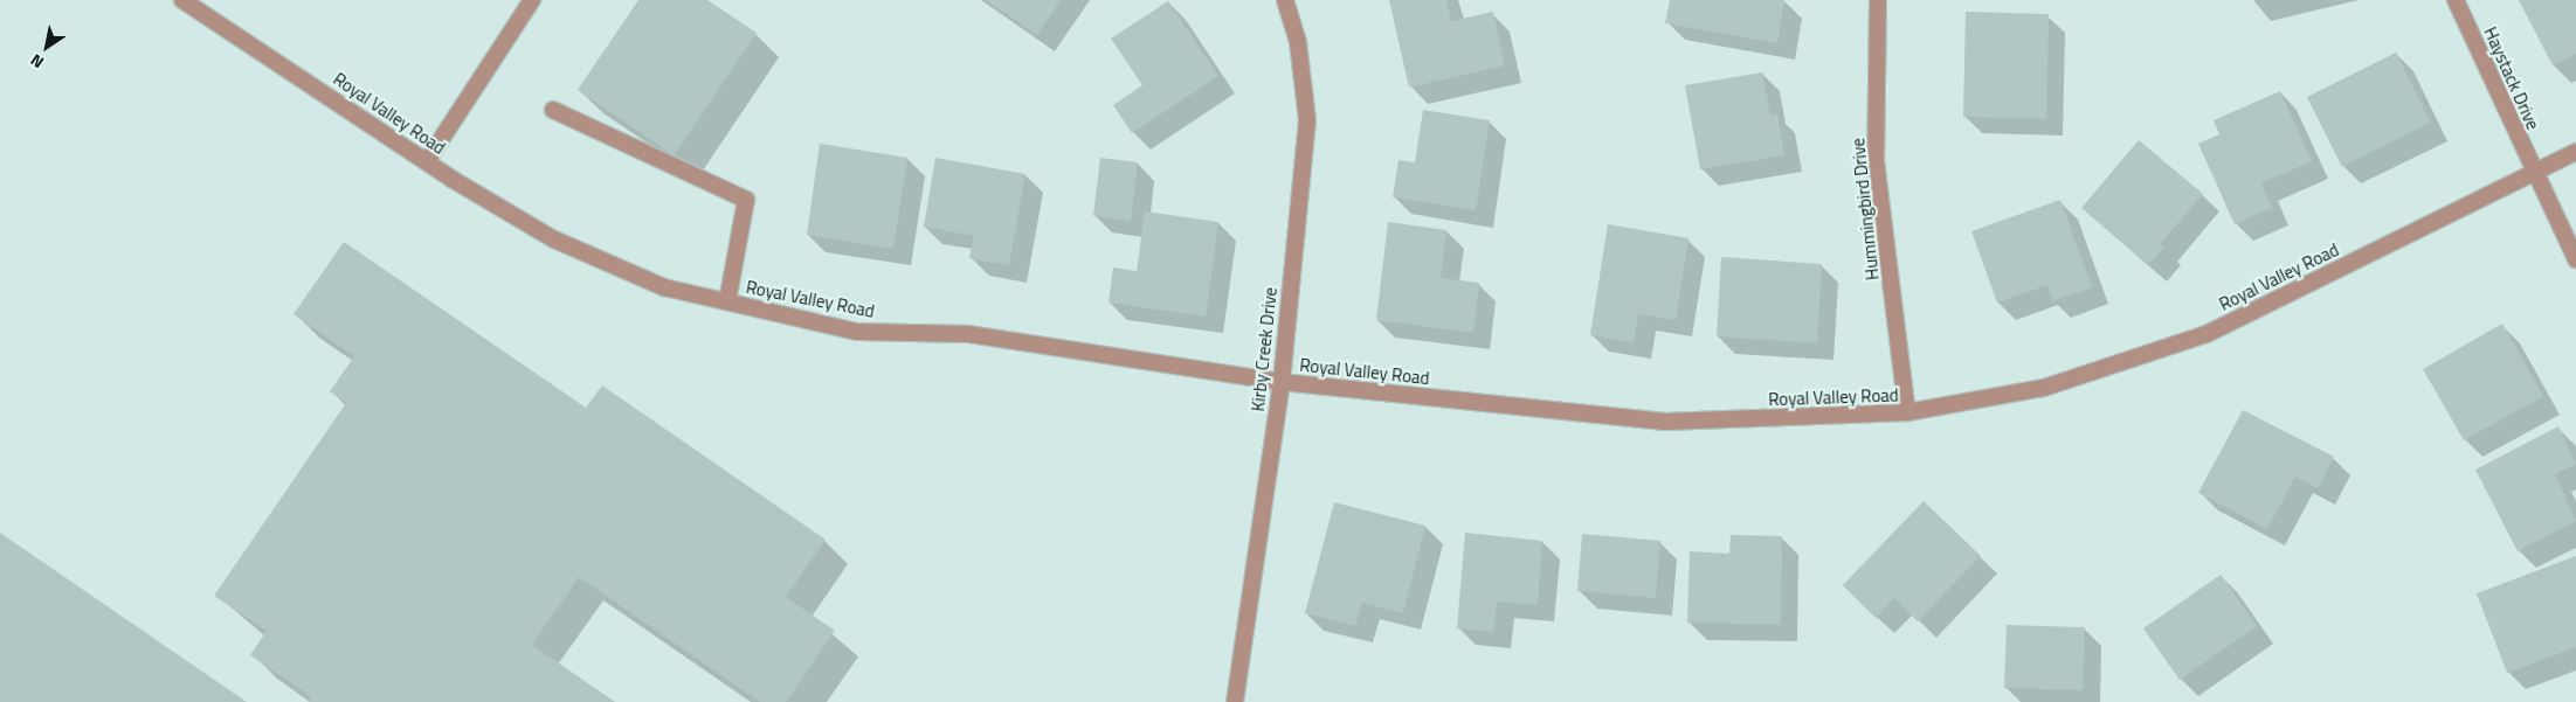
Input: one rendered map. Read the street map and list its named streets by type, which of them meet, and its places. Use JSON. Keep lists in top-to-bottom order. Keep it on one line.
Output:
{"streets":{"street":["Haystack Drive","Royal Valley Road","Hummingbird Drive","Kirby Creek Drive"]},"crossings":[["Haystack Drive","Royal Valley Road"],["Royal Valley Road","Hummingbird Drive"],["Royal Valley Road","Kirby Creek Drive"]],"north":"bottom left"}
